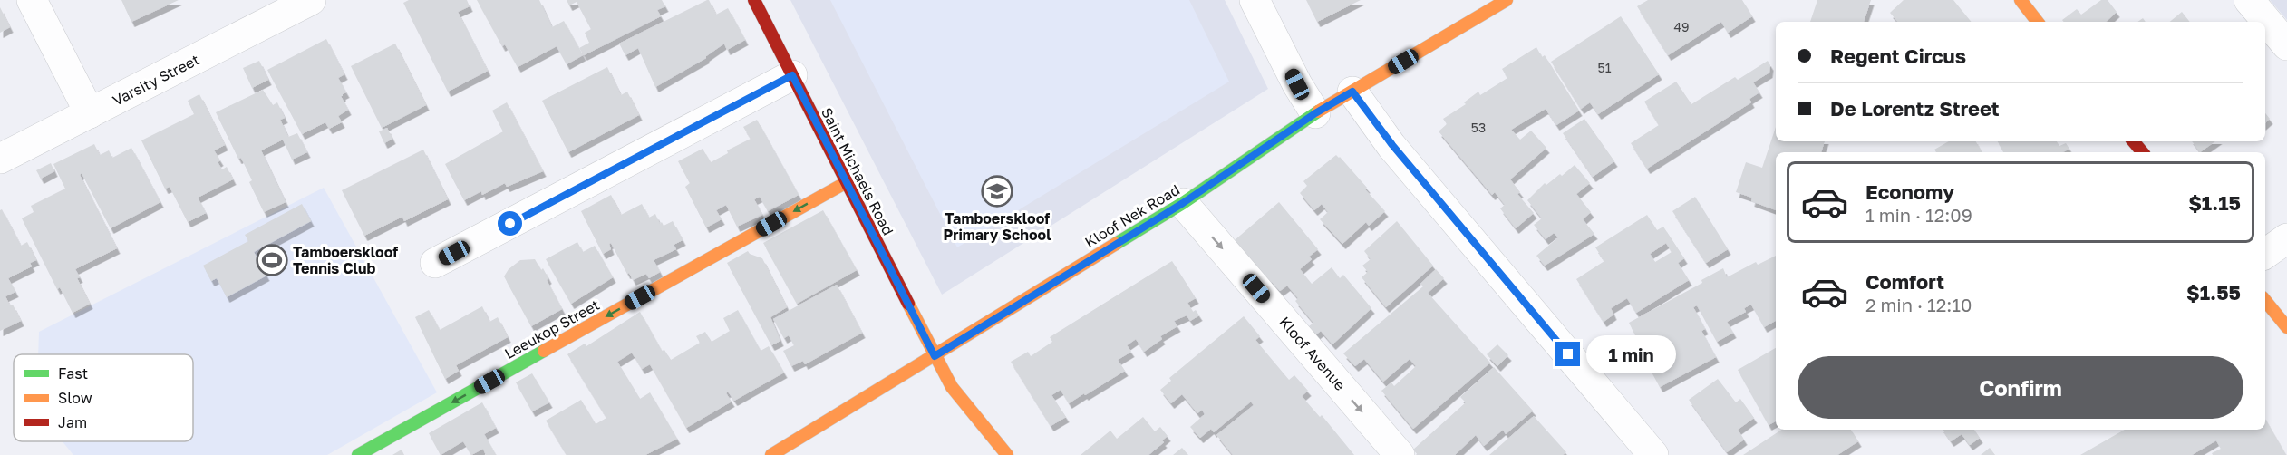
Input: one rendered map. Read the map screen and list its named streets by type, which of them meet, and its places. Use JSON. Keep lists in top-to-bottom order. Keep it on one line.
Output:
{"streets":{"street":["Varsity Street","Saint Michaels Road","Kloof Nek Road","Leeukop Street","Kloof Avenue"]},"crossings":[["Saint Michaels Road","Kloof Nek Road"],["Saint Michaels Road","Leeukop Street"],["Kloof Nek Road","Kloof Avenue"]],"one_way":["Leeukop Street"],"places":{"school or university":["Tamboerskloof Primary School"],"sports":["Tamboerskloof Tennis Club"]},"house_numbers":["49","51","53"],"legend":["Fast","Slow","Jam"],"page":{"banner":["Regent Circus","De Lorentz Street"],"list":[{"name":"Economy","note":"1 min · 12:09","value":"$1.15"},{"name":"Comfort","note":"2 min · 12:10","value":"$1.55"}],"bubble":"1 min","buttons":"Confirm"}}
